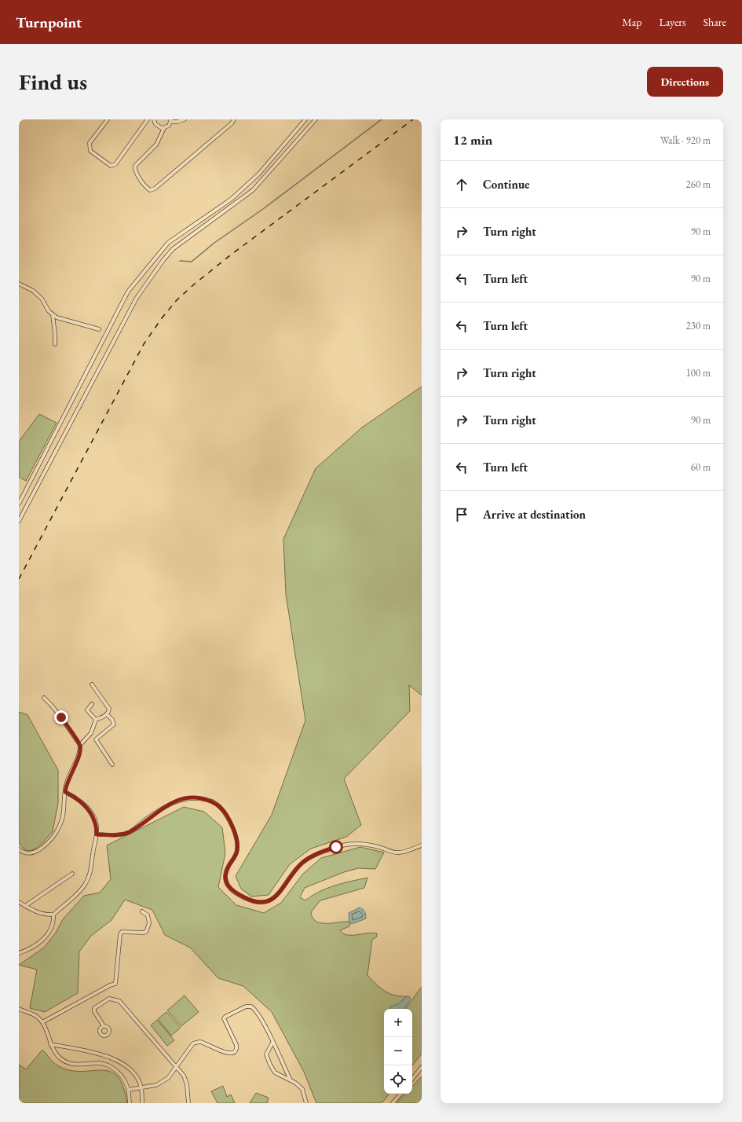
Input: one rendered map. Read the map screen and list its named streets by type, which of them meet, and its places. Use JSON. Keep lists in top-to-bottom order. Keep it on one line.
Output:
{"page":{"header":"Turnpoint","nav":["Map","Layers","Share"],"buttons":"Directions","title":"Find us","heading":["12 min","Walk · 920 m"],"list":[["Continue","260 m"],["Turn right","90 m"],["Turn left","90 m"],["Turn left","230 m"],["Turn right","100 m"],["Turn right","90 m"],["Turn left","60 m"],"Arrive at destination"],"map_buttons":["+","−"]}}
